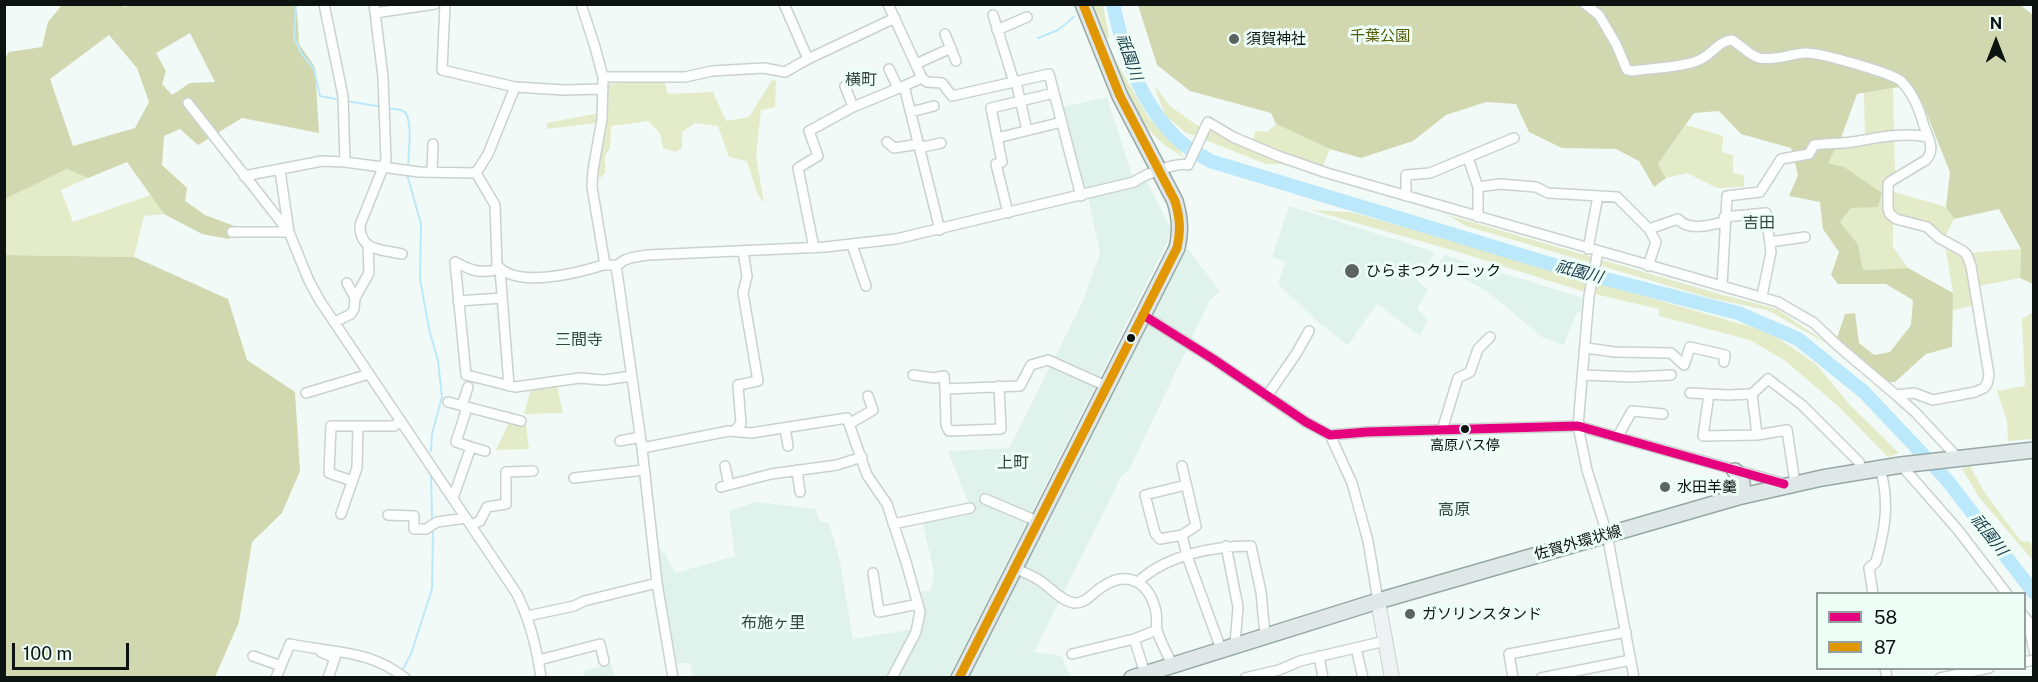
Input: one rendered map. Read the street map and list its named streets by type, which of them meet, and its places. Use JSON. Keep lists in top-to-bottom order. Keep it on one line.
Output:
{"streets":{"main road":["佐賀外環状線"]},"districts":["横町","吉田","三間寺","上町","高原","布施ヶ里"],"water":["祇園川"],"parks":["千葉公園"],"places":["須賀神社","ひらまつクリニック","高原バス停","水田羊羹","ガソリンスタンド"],"lines":["transit line 87","transit line 58"],"legend":["58","87"],"scale_bar":"100 m","north":"top"}
